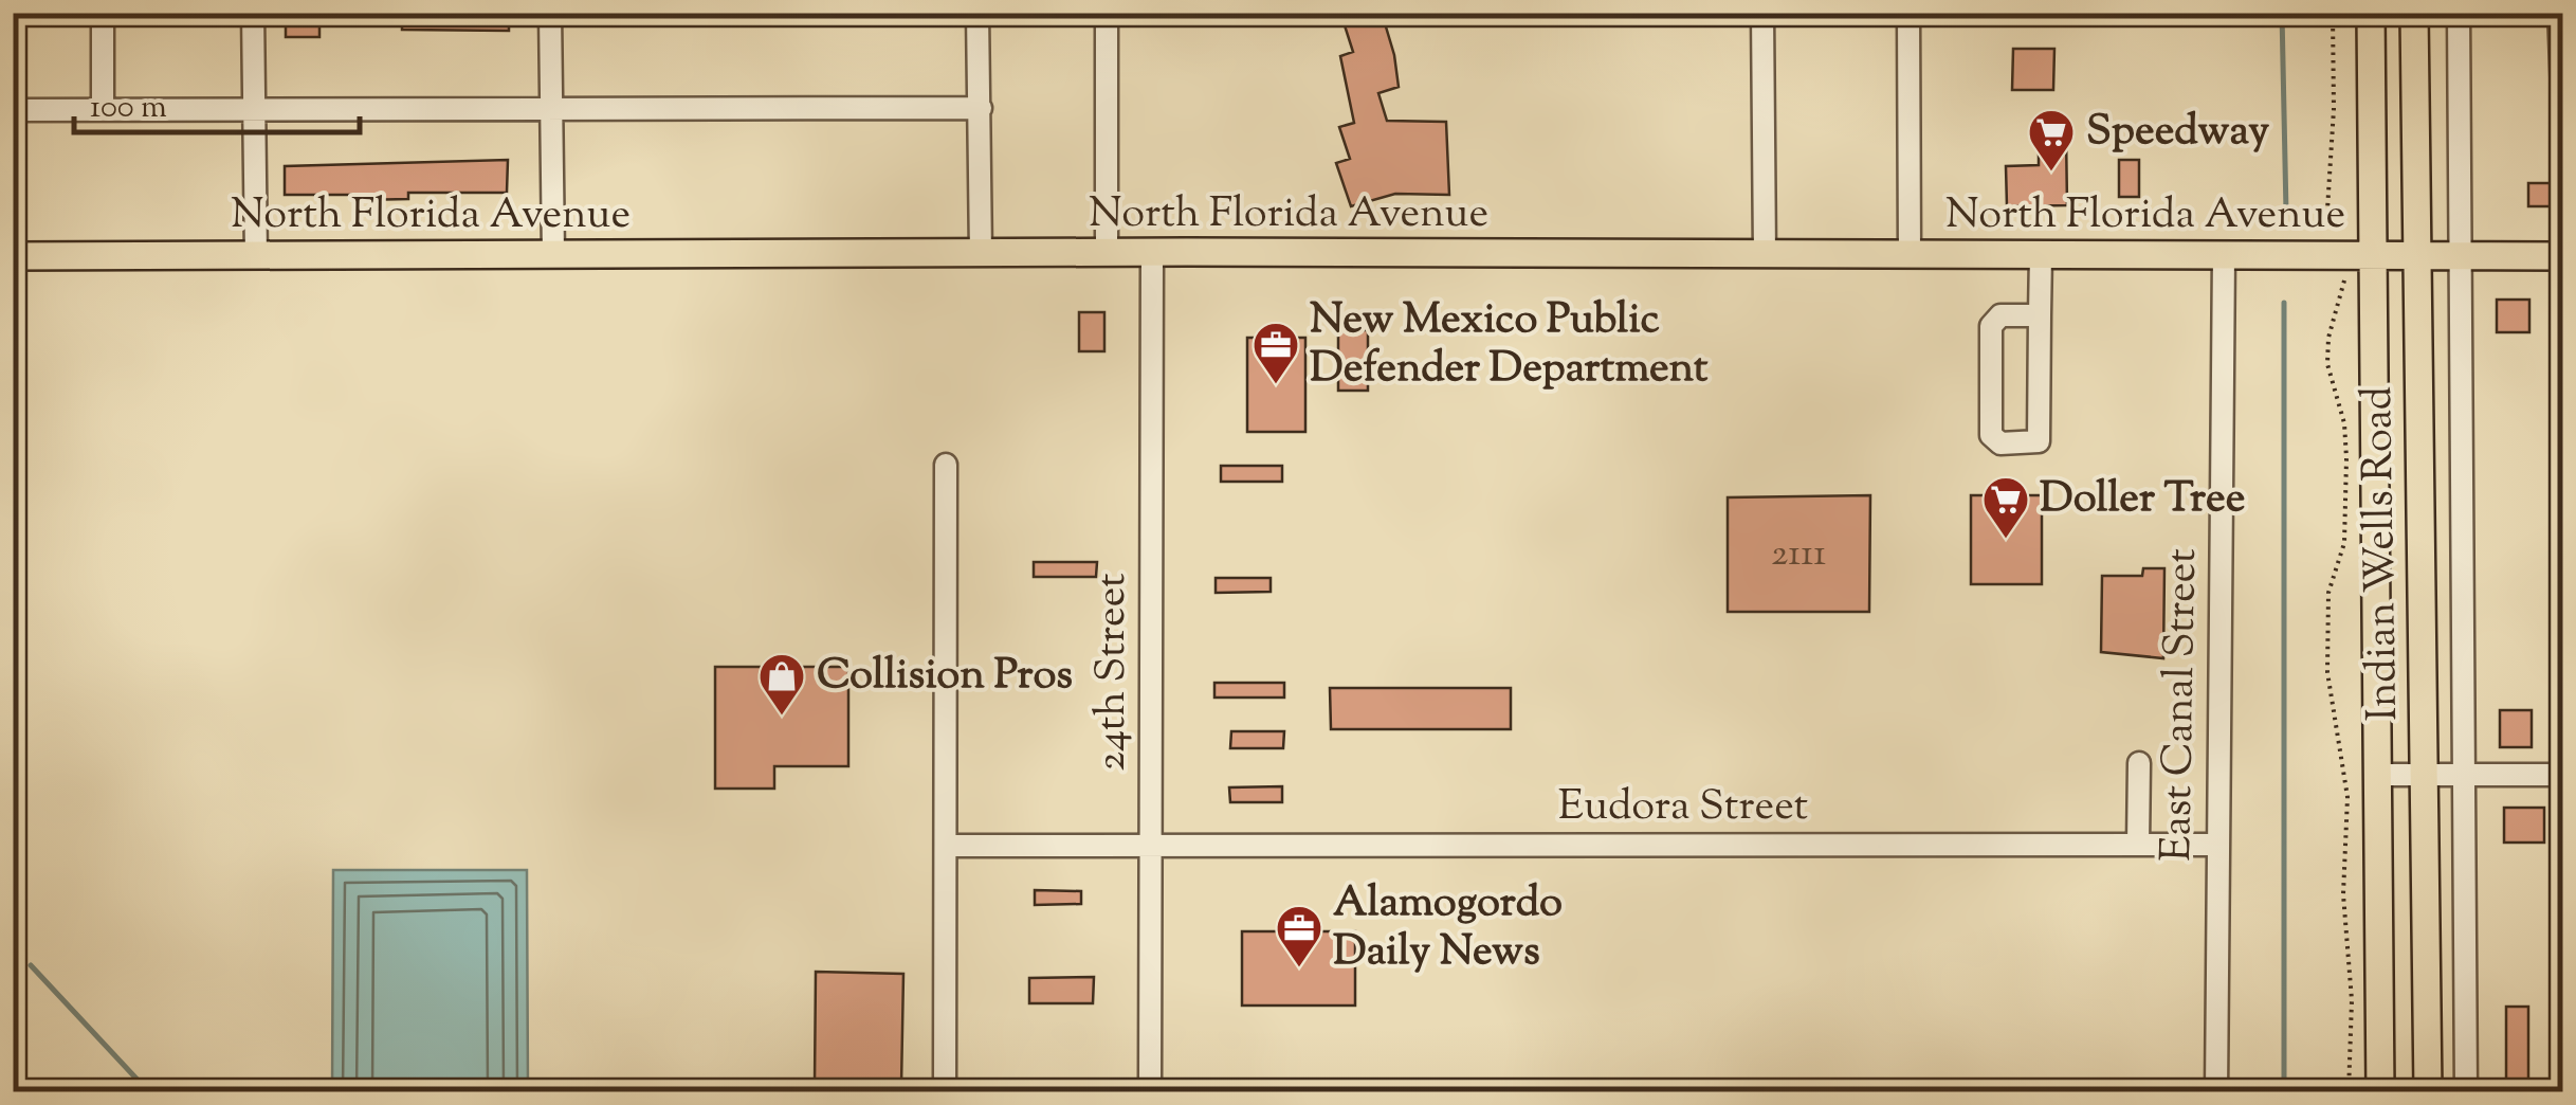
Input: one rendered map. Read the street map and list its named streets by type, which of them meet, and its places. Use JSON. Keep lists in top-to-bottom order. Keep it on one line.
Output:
{"streets":{"main road":["North Florida Avenue","Indian Wells Road"],"street":["24th Street","East Canal Street","Eudora Street"]},"crossings":[["North Florida Avenue","Indian Wells Road"],["North Florida Avenue","24th Street"],["North Florida Avenue","East Canal Street"],["24th Street","Eudora Street"],["East Canal Street","Eudora Street"]],"places":{"supermarket":["Speedway","Doller Tree"],"office":["New Mexico Public Defender Department","Alamogordo Daily News"],"shop":["Collision Pros"]},"house_numbers":["2111"],"scale_bar":"100 m"}
